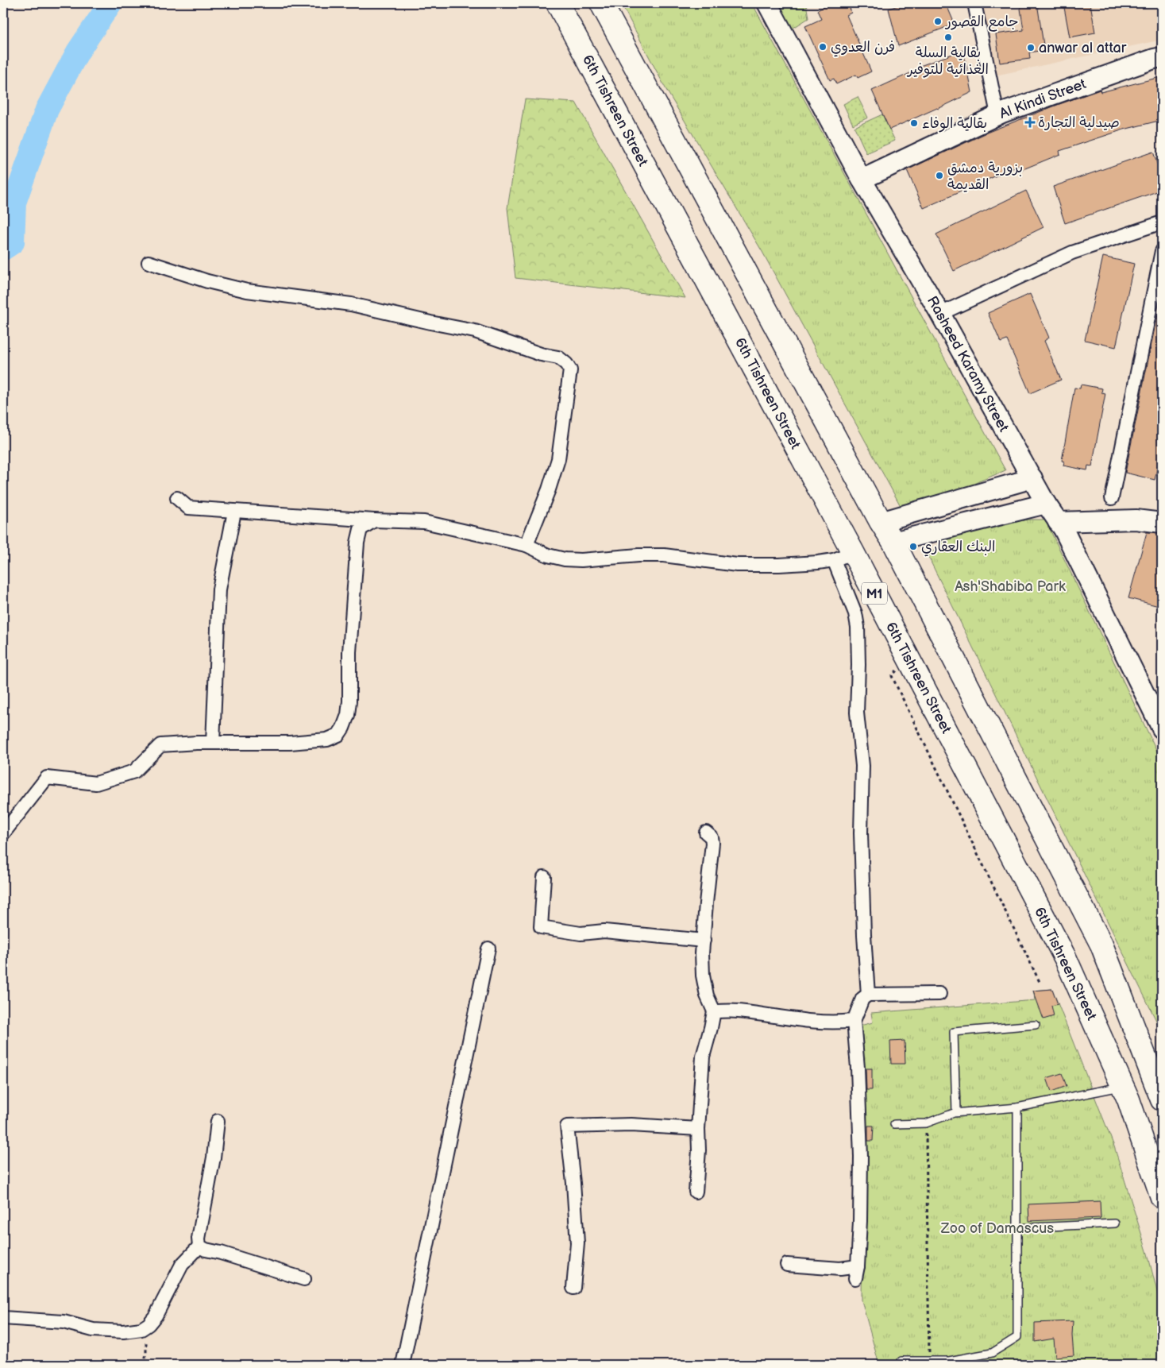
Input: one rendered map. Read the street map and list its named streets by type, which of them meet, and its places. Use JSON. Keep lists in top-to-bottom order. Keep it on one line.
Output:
{"streets":{"highway":["6th Tishreen Street","M1"],"main road":["Al Kindi Street","Rasheed Karamy Street"]},"crossings":[["Al Kindi Street","Rasheed Karamy Street"]],"parks":["Ash'Shabiba Park","Zoo of Damascus"],"places":{"other":["جامع القصور","بقالية السلة الغذائية للتوفير","فرن العدوي","anwar al attar","بقالية الوفاء","بزورية دمشق القديمة","البنك العقاري"],"health":["صيدلية التجارة"]}}
